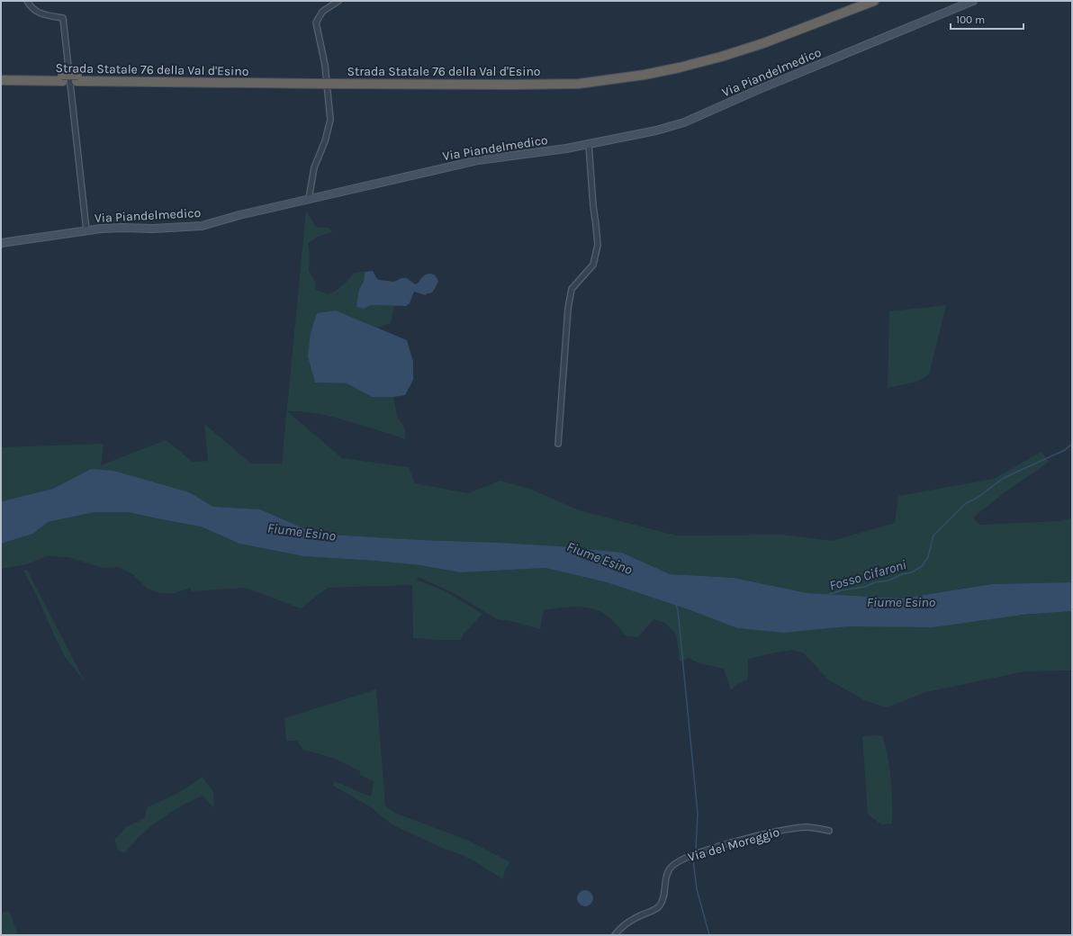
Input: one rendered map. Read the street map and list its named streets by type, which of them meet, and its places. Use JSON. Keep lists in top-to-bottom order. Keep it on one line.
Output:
{"streets":{"highway":["Strada Statale 76 della Val d'Esino"],"main road":["Via Piandelmedico"],"street":["Via del Moreggio"]},"water":["Fiume Esino","Fosso Cifaroni"],"scale_bar":"100 m"}
